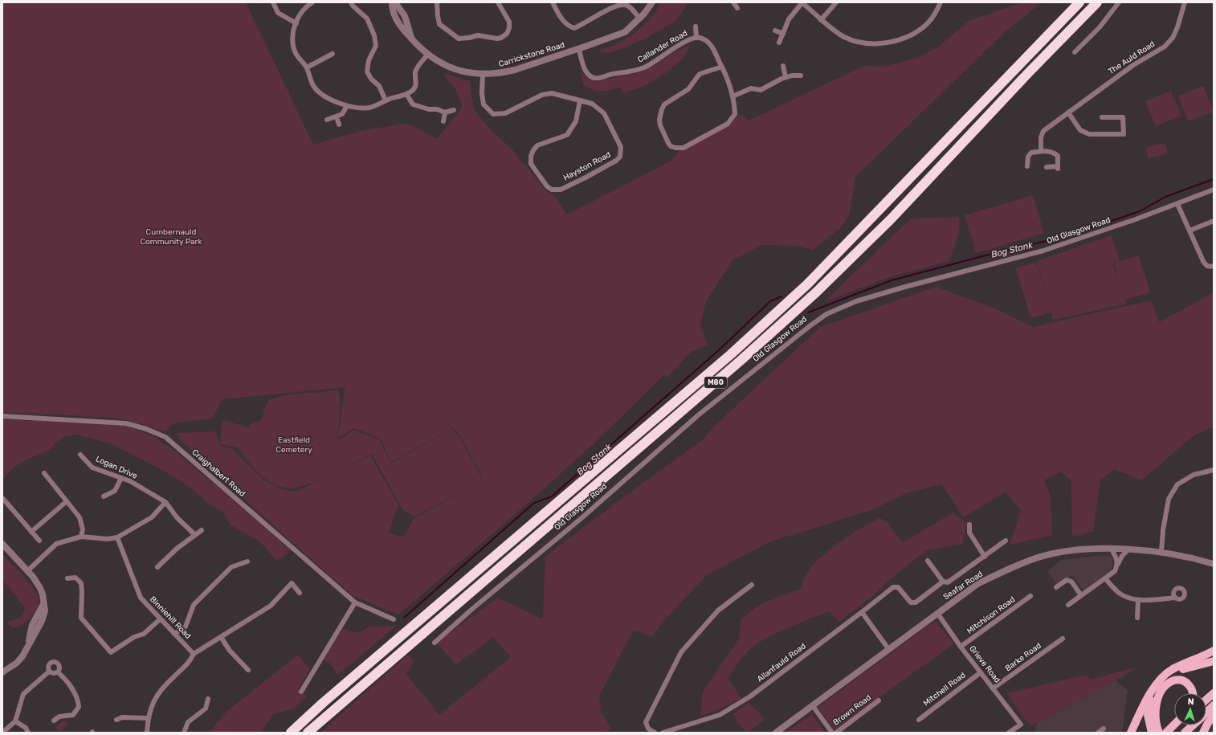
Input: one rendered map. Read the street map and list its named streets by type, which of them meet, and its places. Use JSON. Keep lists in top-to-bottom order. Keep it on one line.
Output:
{"streets":{"highway":["M80"],"street":["Callander Road","Carrickstone Road","The Auld Road","Hayston Road","Old Glasgow Road","Logan Drive","Craighalbert Road","Seafar Road","Mitchison Road","Binniehill Road","Barke Road","Allanfauld Road","Grieve Road","Mitchell Road","Brown Road"]},"crossings":[["Callander Road","Carrickstone Road"],["Carrickstone Road","Hayston Road"],["Seafar Road","Grieve Road"],["Seafar Road","Brown Road"],["Mitchison Road","Grieve Road"],["Barke Road","Grieve Road"],["Grieve Road","Mitchell Road"]],"water":["Bog Stank"],"parks":["Cumbernauld Community Park","Eastfield Cemetery"],"north":"top"}
